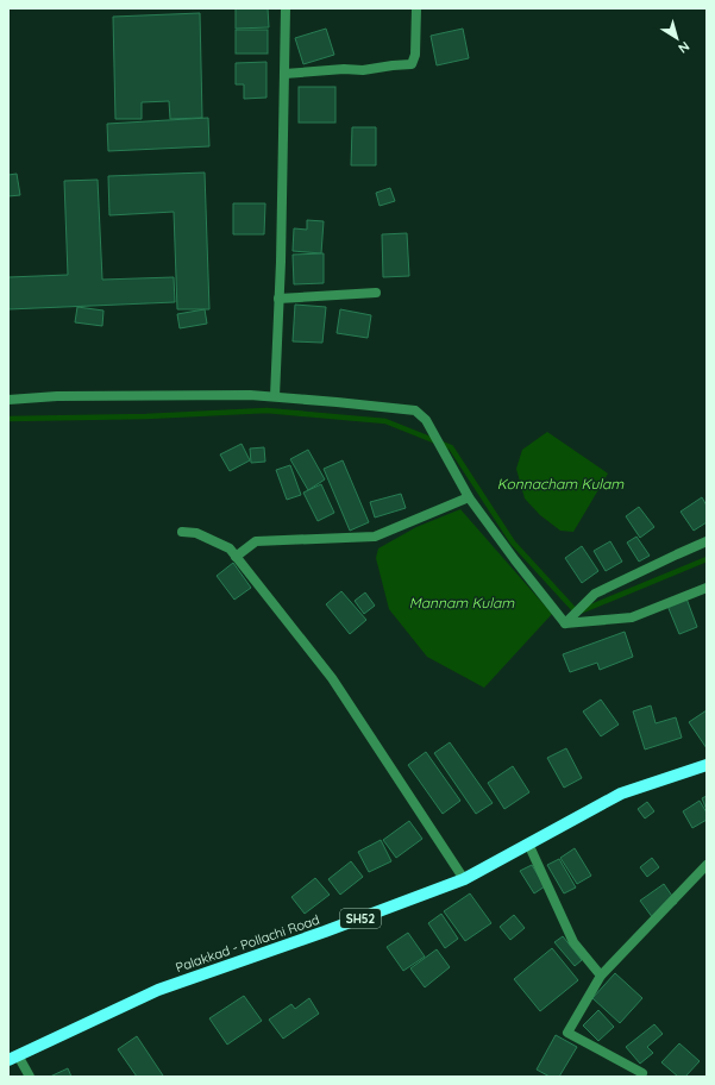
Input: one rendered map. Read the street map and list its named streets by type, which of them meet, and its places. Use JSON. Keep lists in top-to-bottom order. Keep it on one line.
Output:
{"streets":{"main road":["SH52","Palakkad - Pollachi Road"]},"water":["Konnacham Kulam","Mannam Kulam"],"north":"bottom right"}
